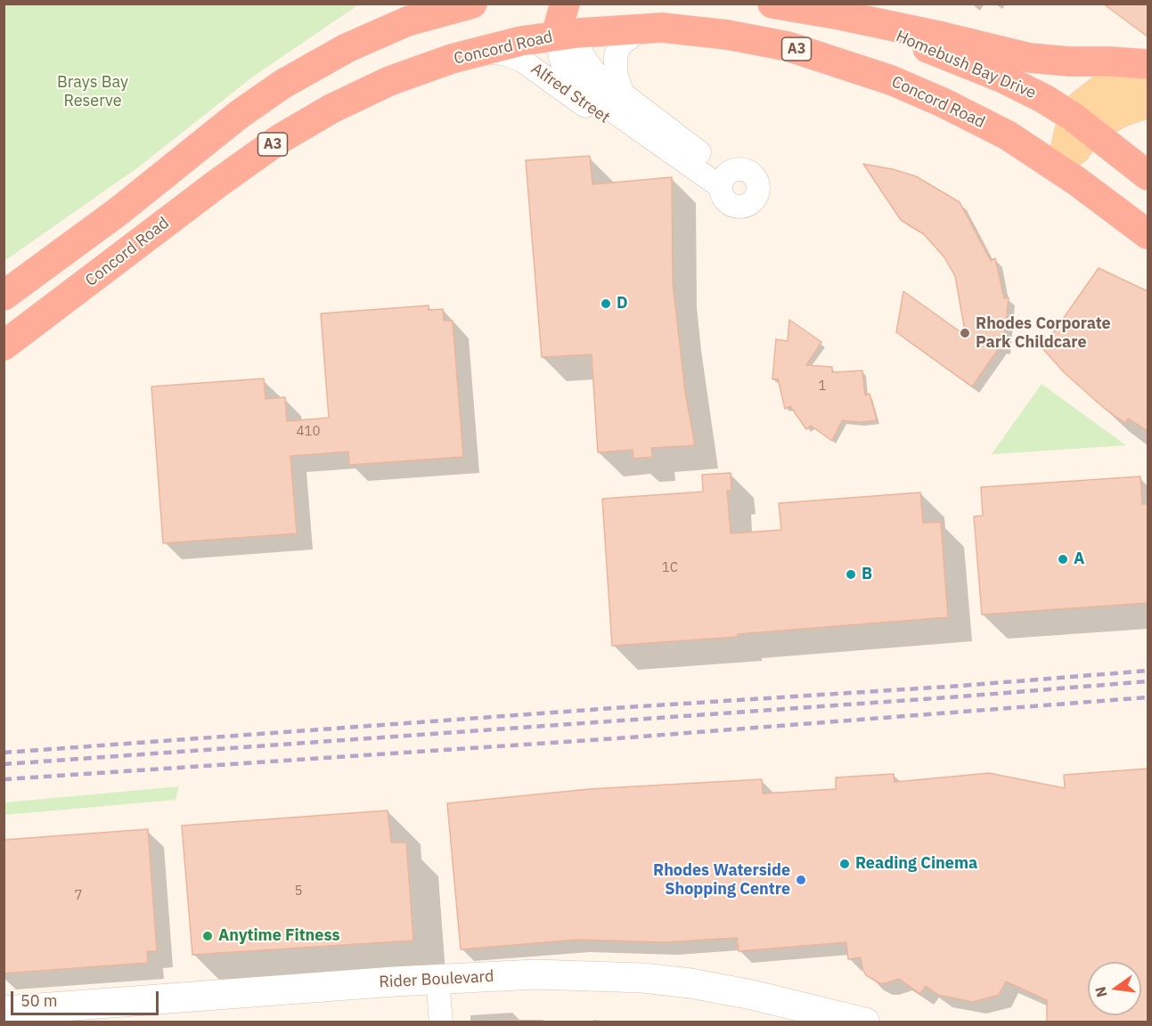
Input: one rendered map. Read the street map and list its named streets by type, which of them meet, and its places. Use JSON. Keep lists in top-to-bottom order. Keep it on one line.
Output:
{"streets":{"highway":["Concord Road","A3","Homebush Bay Drive"],"street":["Alfred Street","Rider Boulevard"]},"crossings":[["Concord Road","A3"],["Concord Road","Alfred Street"]],"parks":["Brays Bay Reserve"],"places":["D","Rhodes Corporate Park Childcare","A","B","Reading Cinema","Rhodes Waterside Shopping Centre","Anytime Fitness"],"house_numbers":["1","410","1C","5","7"],"scale_bar":"50 m","north":"left"}
